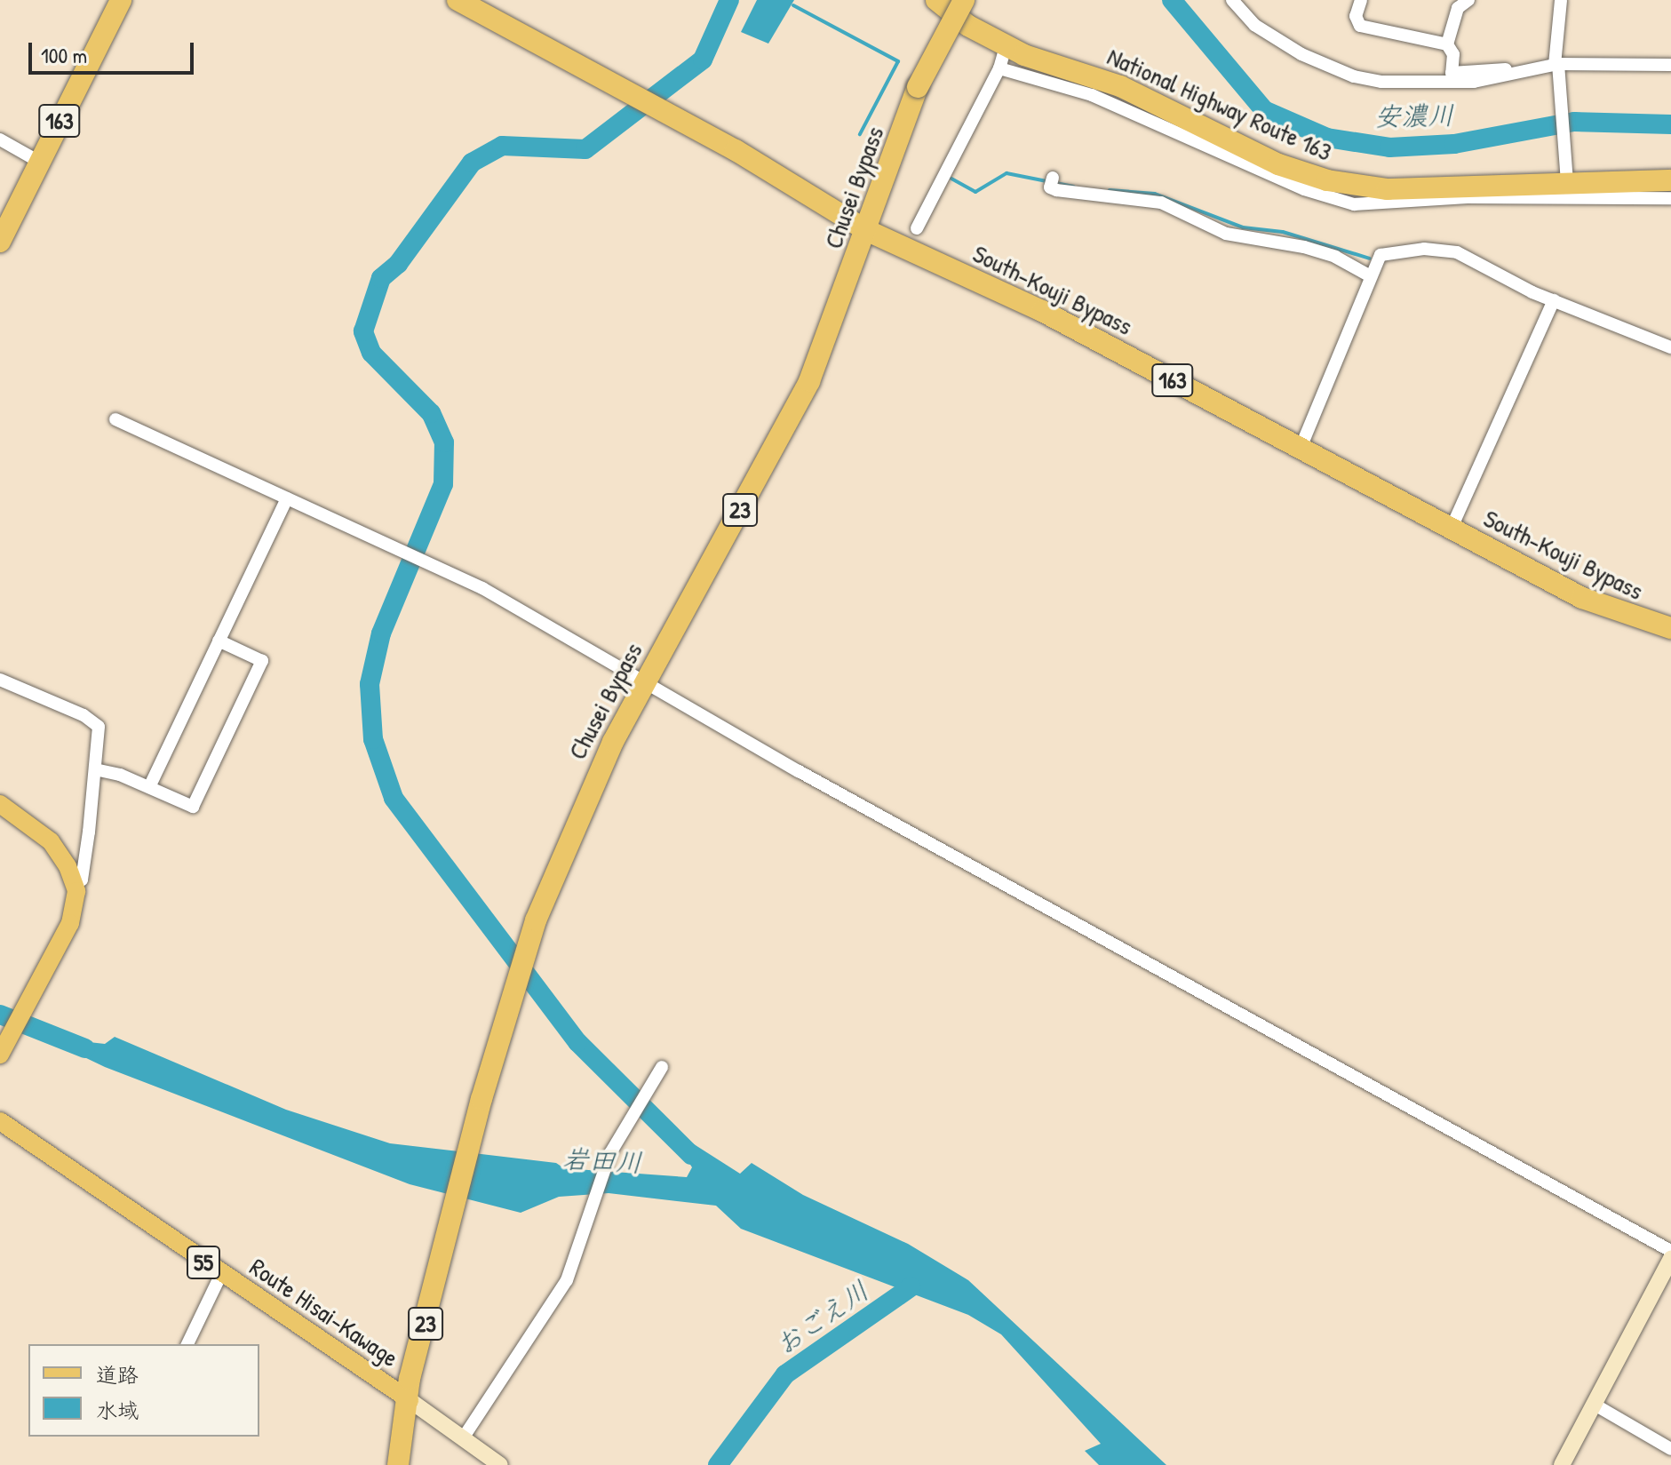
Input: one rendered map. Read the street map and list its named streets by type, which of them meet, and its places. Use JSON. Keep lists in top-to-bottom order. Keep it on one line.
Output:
{"streets":{"highway":["National Highway Route 163","163","Chusei Bypass","South-Kouji Bypass","23"],"main road":["55","Route Hisai-Kawage"]},"crossings":[["Chusei Bypass","South-Kouji Bypass"],["Chusei Bypass","Route Hisai-Kawage"]],"water":["安濃川","岩田川","おごえ川"],"legend":["道路","水域"],"scale_bar":"100 m"}
